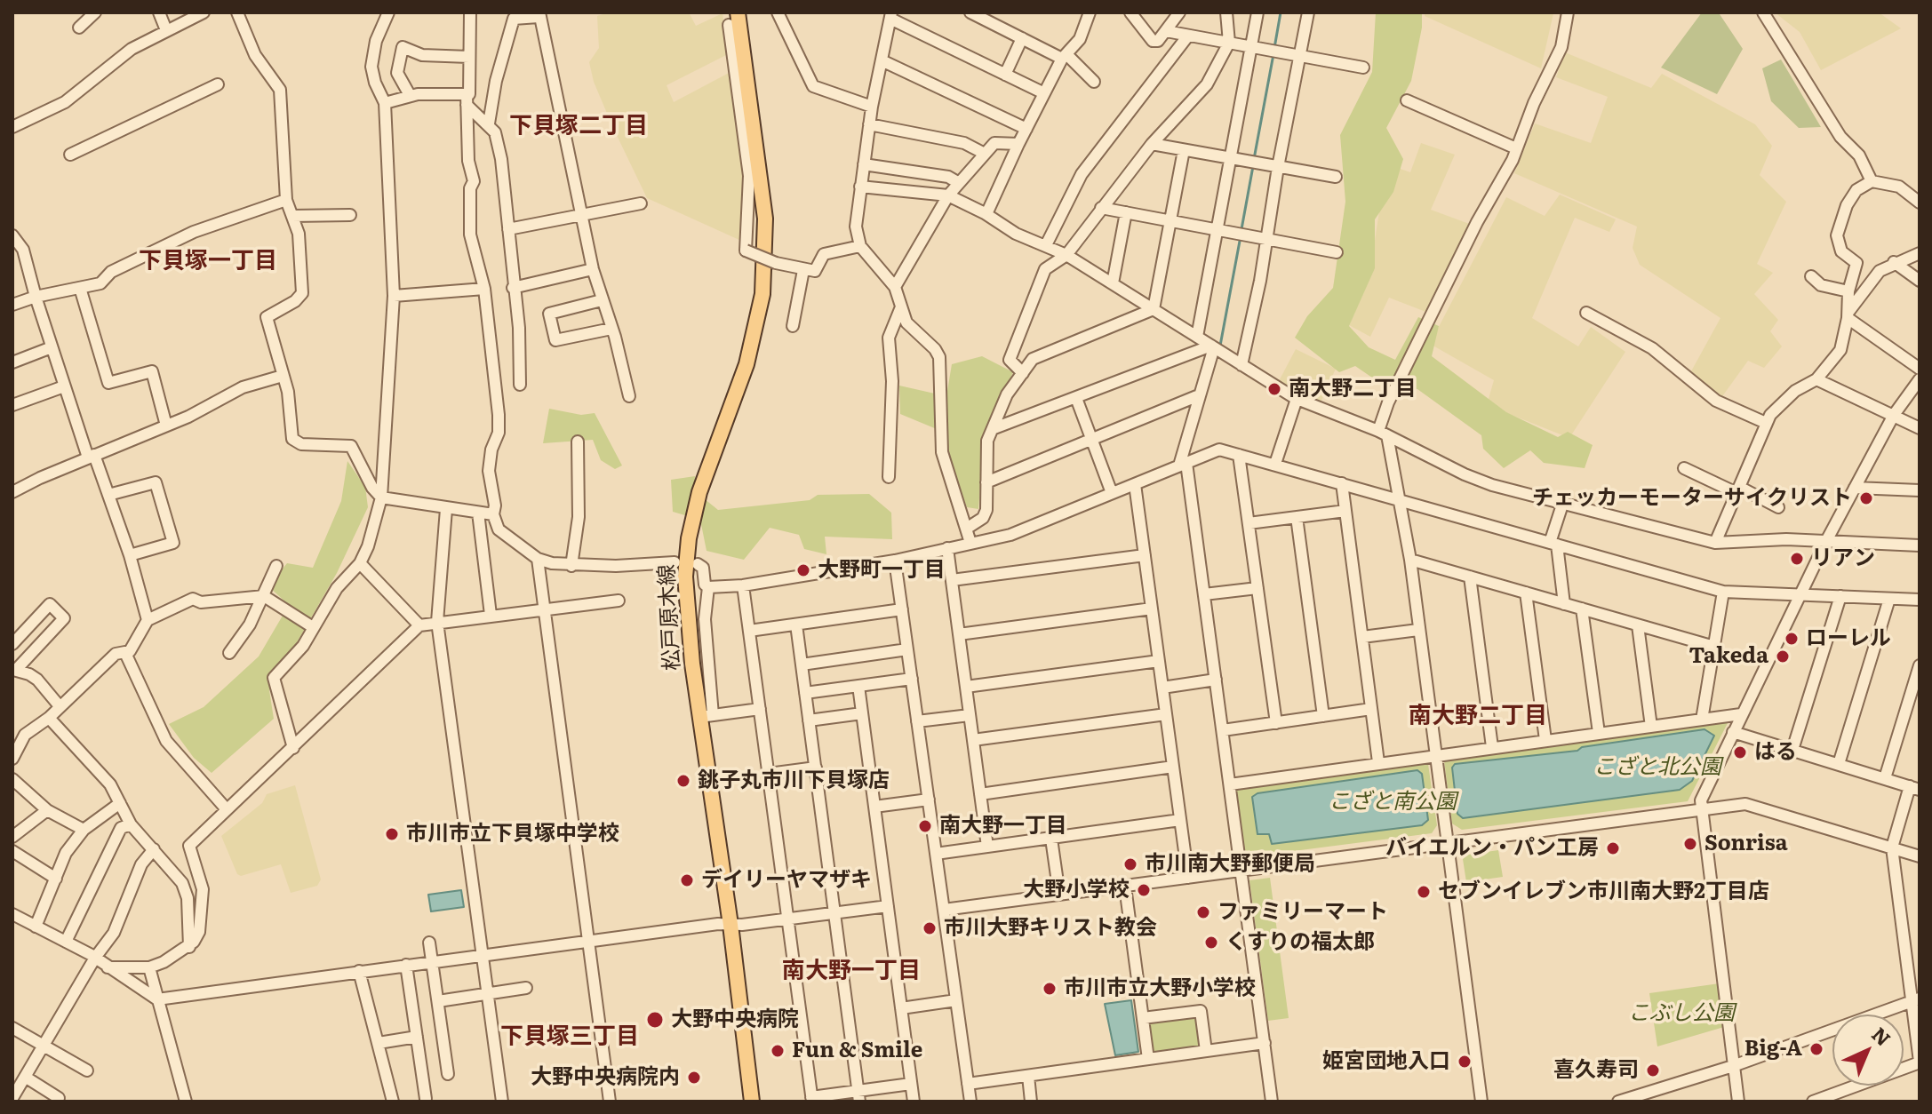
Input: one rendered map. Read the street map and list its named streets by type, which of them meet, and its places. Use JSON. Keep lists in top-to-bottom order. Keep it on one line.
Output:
{"streets":{"main road":["松戸原木線"]},"districts":["下貝塚二丁目","下貝塚一丁目","南大野二丁目","南大野一丁目","下貝塚三丁目"],"parks":["こざと北公園","こざと南公園","こぶし公園"],"places":["南大野二丁目","チェッカーモーターサイクリスト","リアン","大野町一丁目","ローレル","Takeda","はる","銚子丸市川下貝塚店","南大野一丁目","市川市立下貝塚中学校","Sonrisa","バイエルン・パン工房","市川南大野郵便局","デイリーヤマザキ","大野小学校","セブンイレブン市川南大野2丁目店","ファミリーマート","市川大野キリスト教会","くすりの福太郎","市川市立大野小学校","大野中央病院","Big-A","Fun & Smile","姫宮団地入口","喜久寿司","大野中央病院内"],"north":"top right"}
